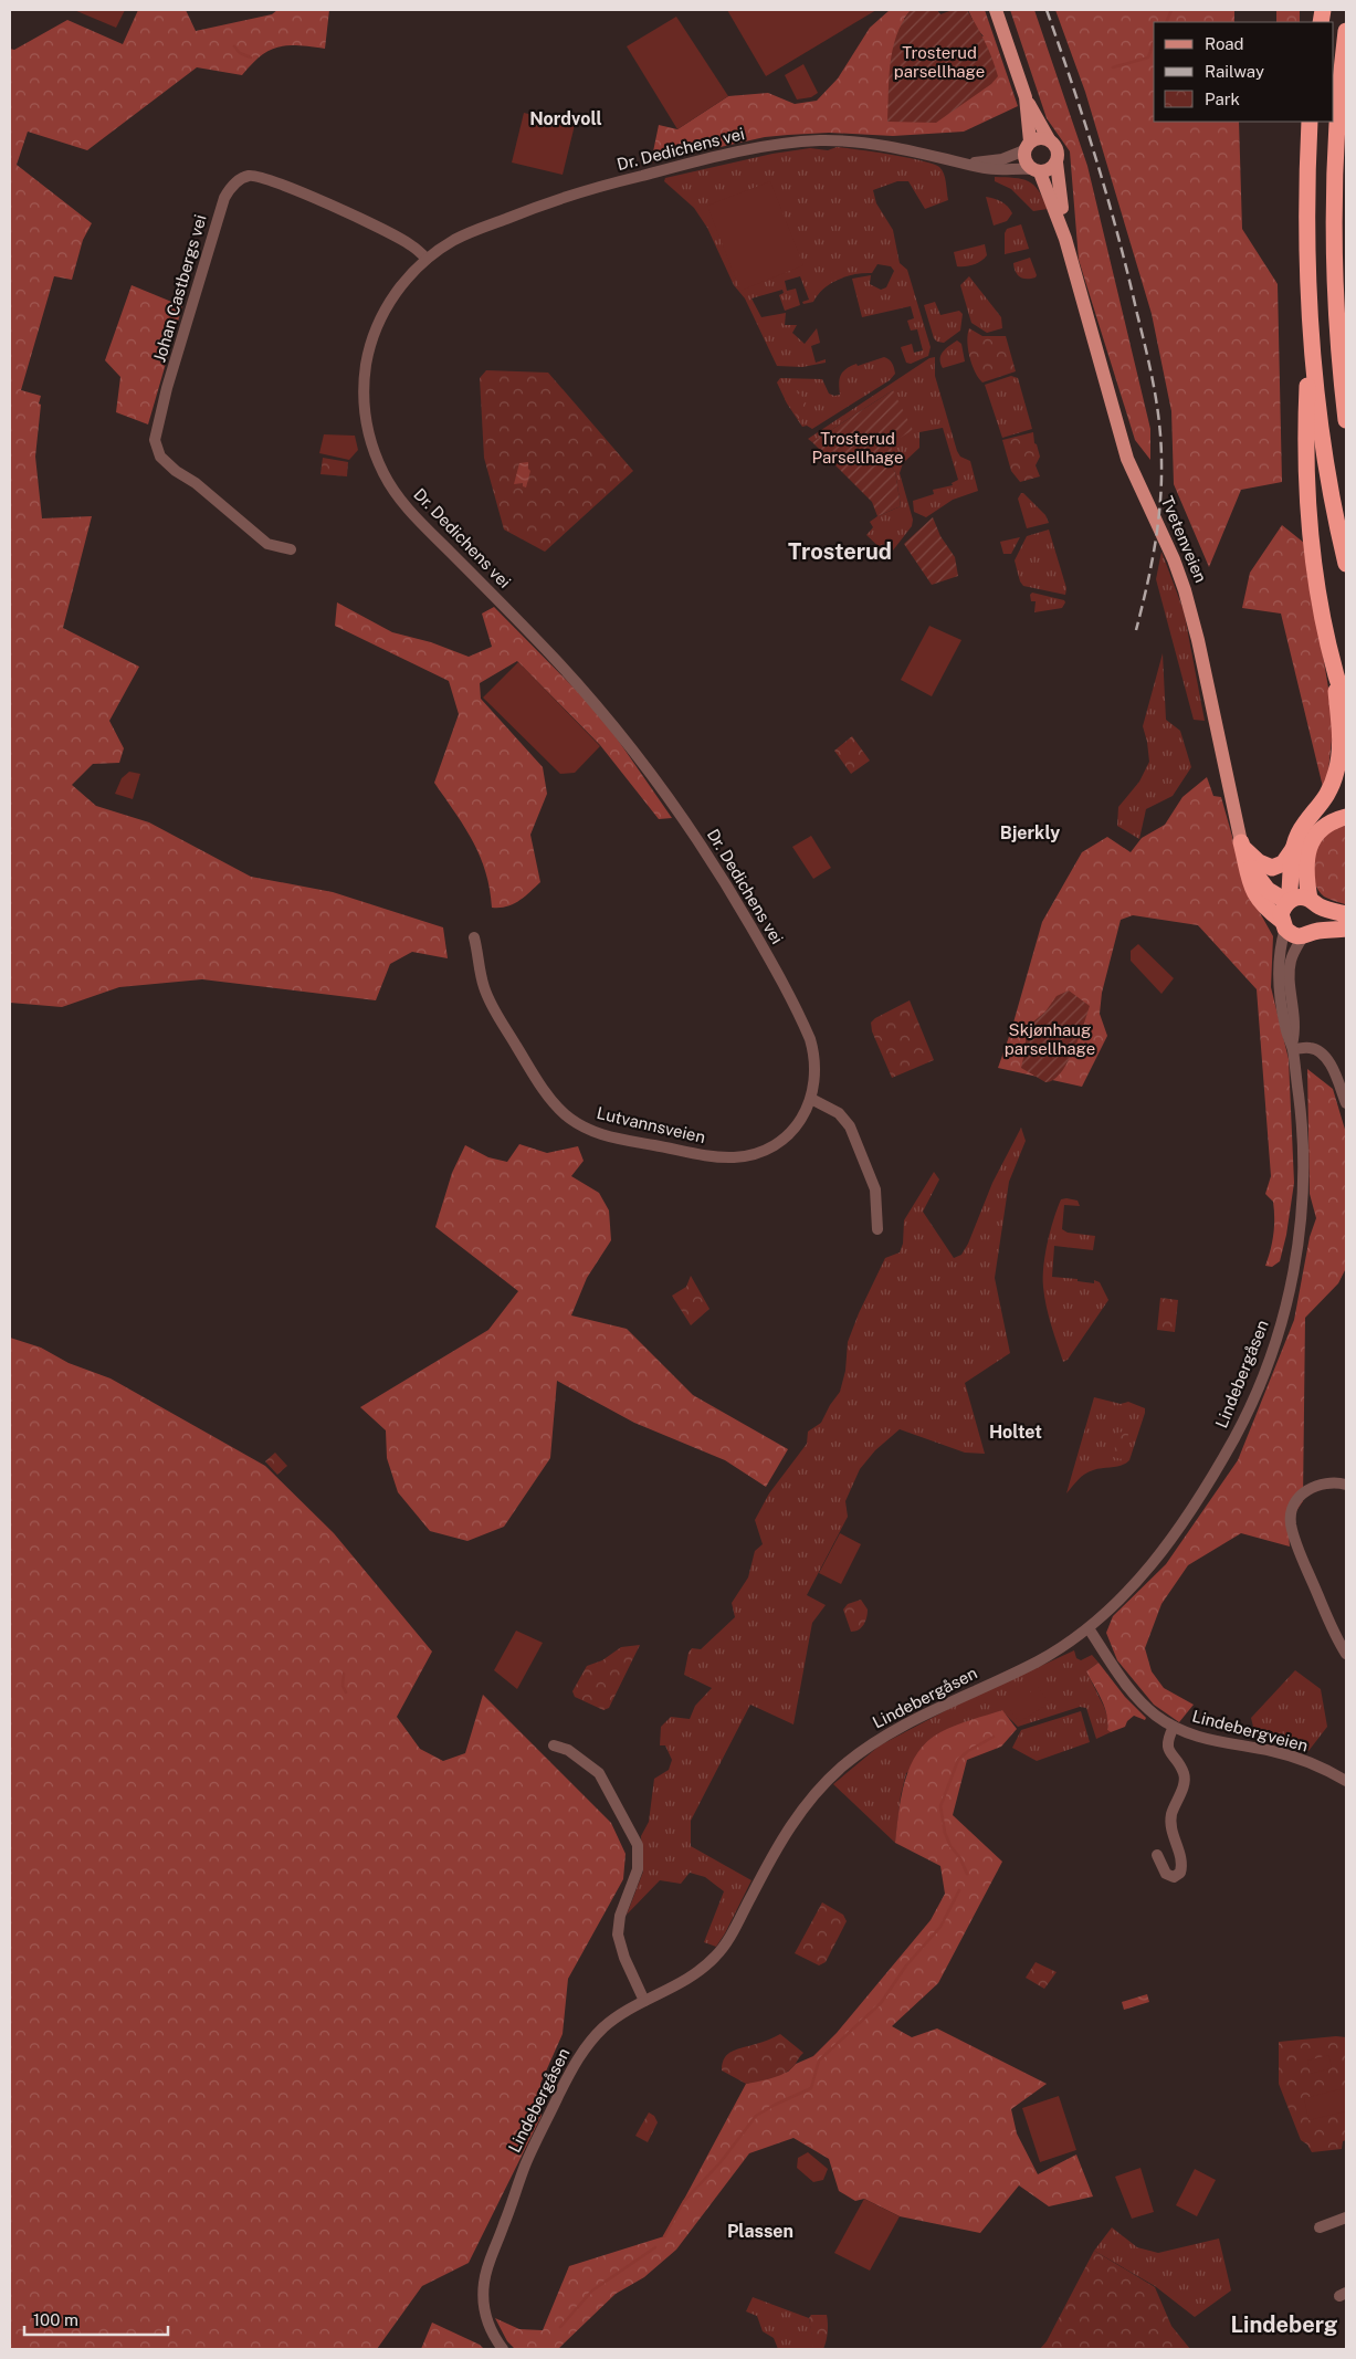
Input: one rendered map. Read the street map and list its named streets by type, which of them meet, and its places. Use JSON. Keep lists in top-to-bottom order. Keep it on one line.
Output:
{"streets":{"highway":["Tvetenveien"],"street":["Dr. Dedichens vei","Johan Castbergs vei","Lutvannsveien","Lindebergåsen","Lindebergveien"]},"crossings":[["Dr. Dedichens vei","Johan Castbergs vei"],["Dr. Dedichens vei","Tvetenveien"],["Dr. Dedichens vei","Lutvannsveien"],["Tvetenveien","Lindebergåsen"],["Lindebergåsen","Lindebergveien"]],"districts":["Nordvoll","Trosterud","Bjerkly","Holtet","Plassen","Lindeberg"],"parks":["Trosterud parsellhage","Trosterud Parsellhage","Skjønhaug parsellhage"],"legend":["Road","Railway","Park"],"scale_bar":"100 m"}
